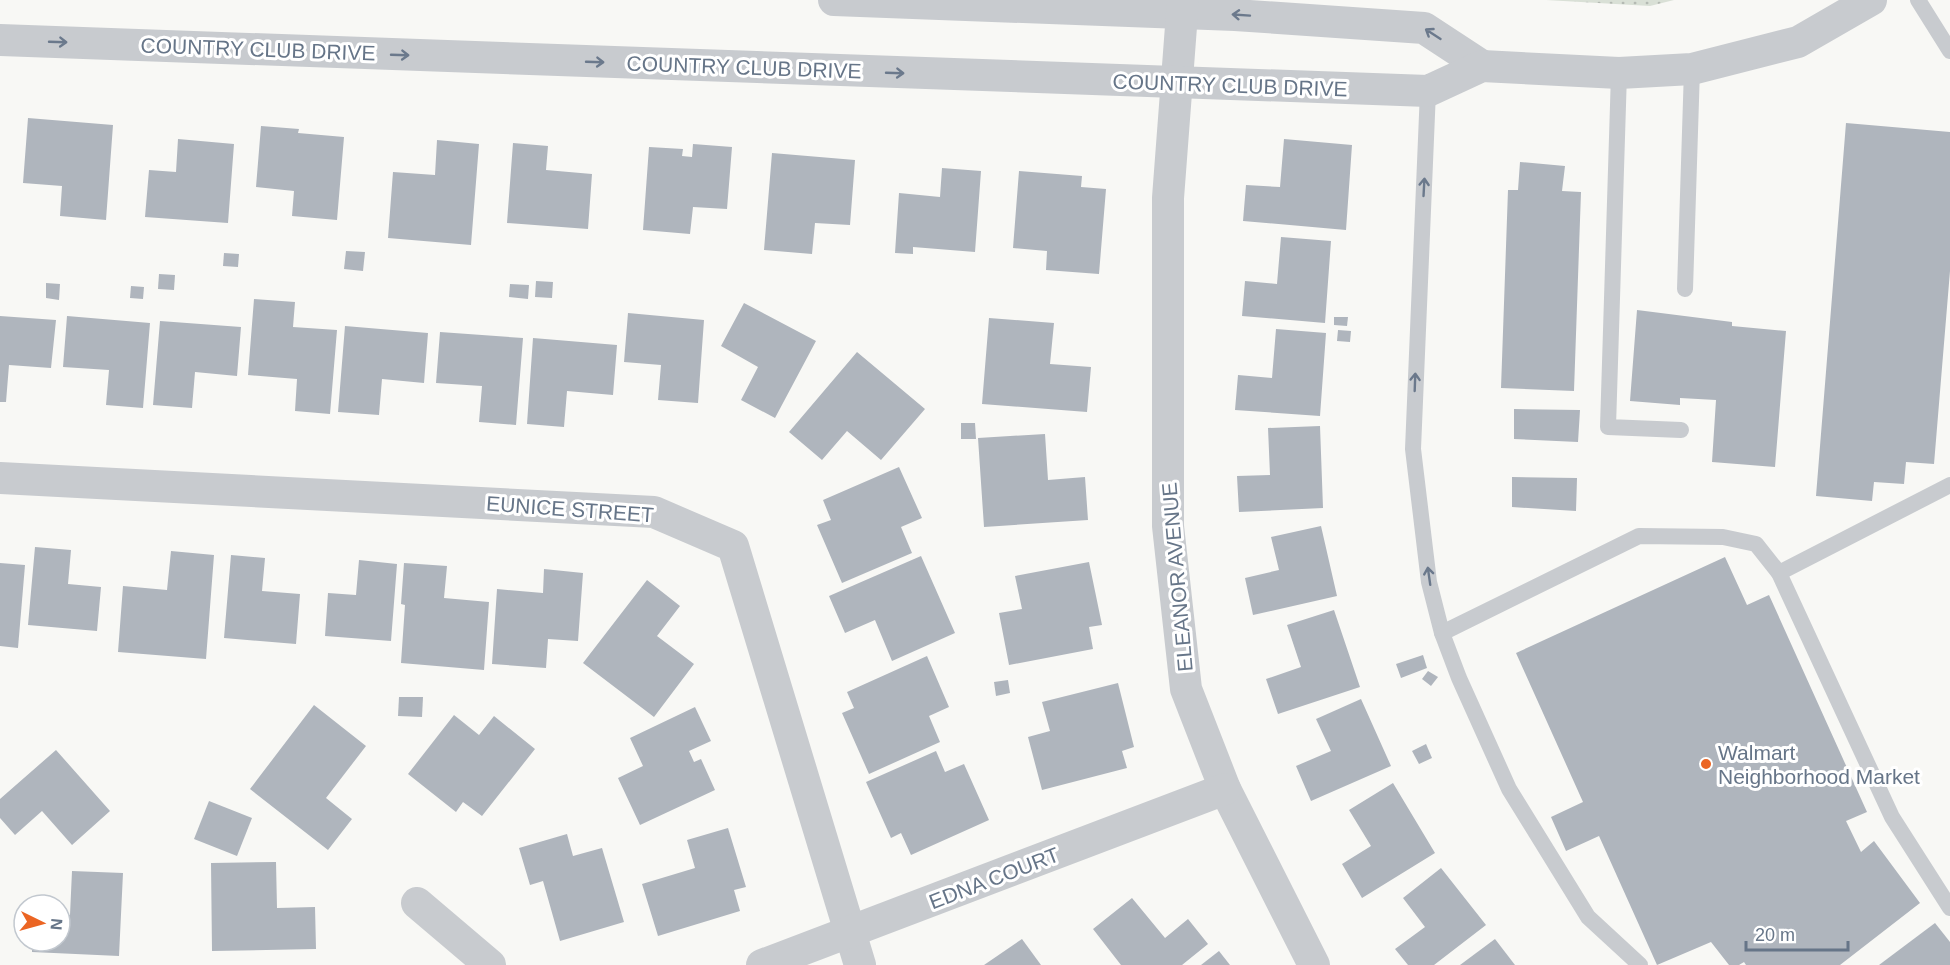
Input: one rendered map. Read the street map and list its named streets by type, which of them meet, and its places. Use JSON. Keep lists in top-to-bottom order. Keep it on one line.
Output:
{"streets":{"street":["COUNTRY CLUB DRIVE","EUNICE STREET","ELEANOR AVENUE","EDNA COURT"]},"crossings":[["COUNTRY CLUB DRIVE","ELEANOR AVENUE"],["EUNICE STREET","EDNA COURT"],["ELEANOR AVENUE","EDNA COURT"]],"one_way":["COUNTRY CLUB DRIVE"],"places":["Walmart Neighborhood Market"],"scale_bar":"20 m","north":"right"}
